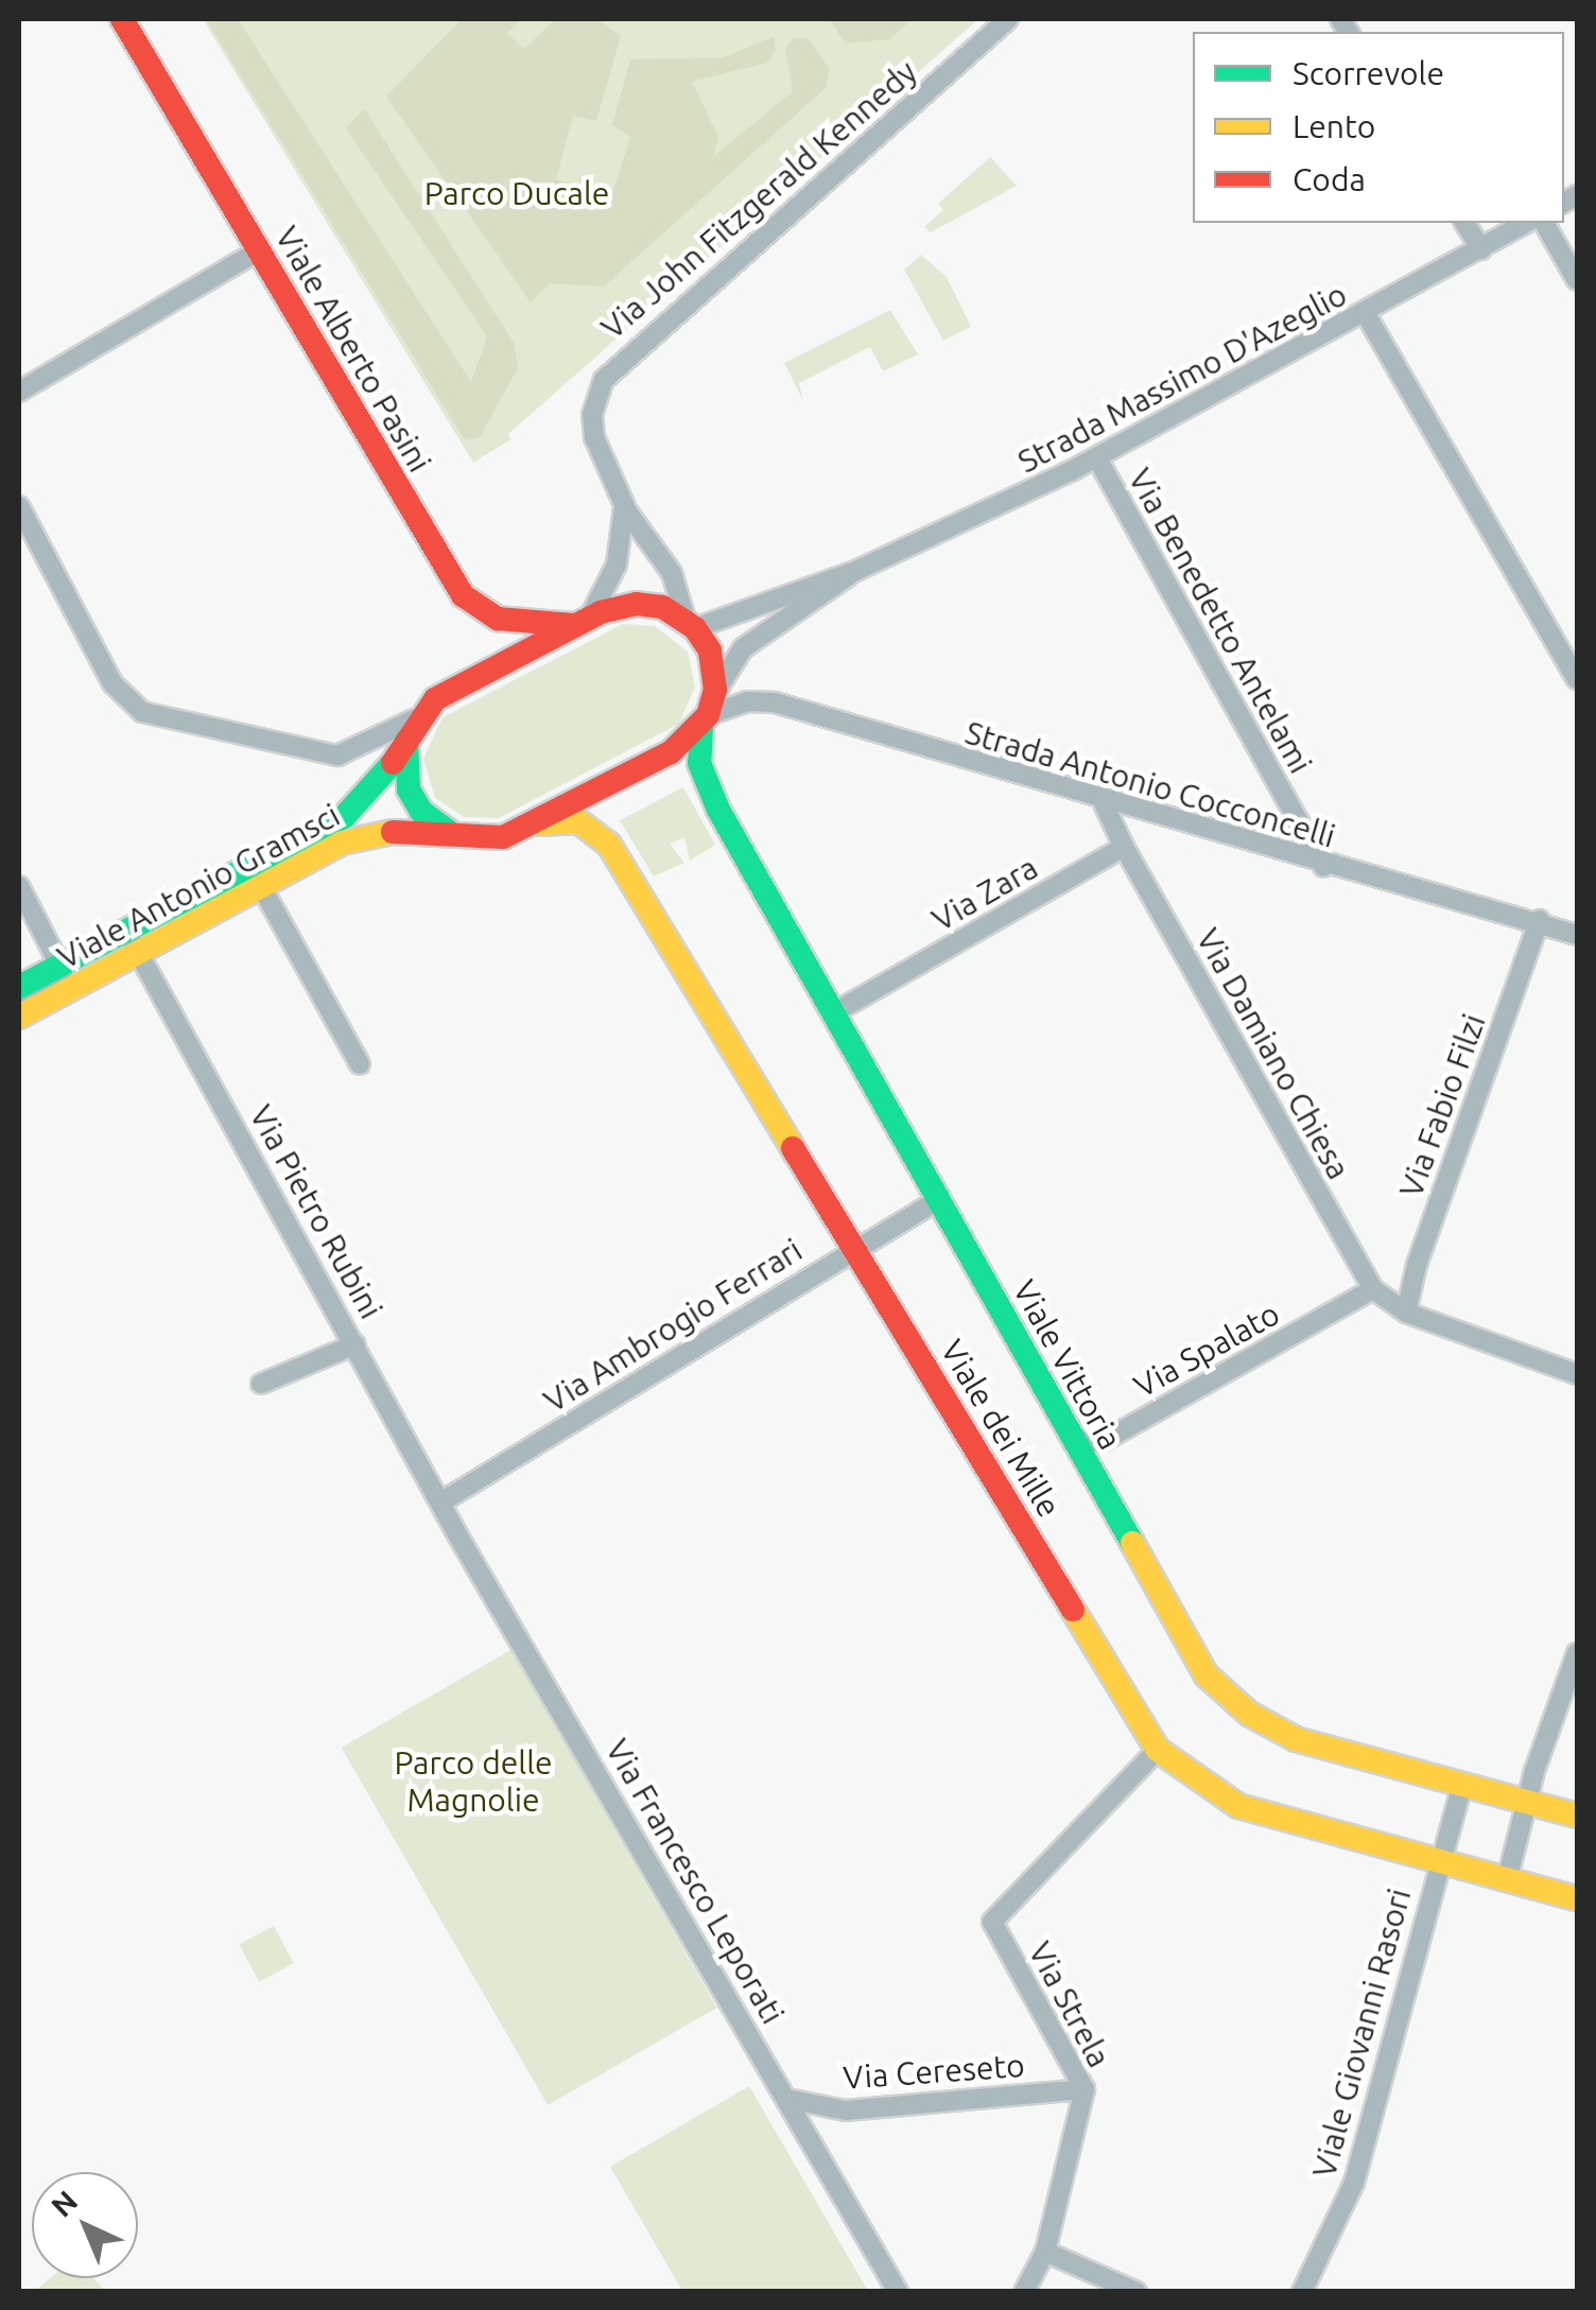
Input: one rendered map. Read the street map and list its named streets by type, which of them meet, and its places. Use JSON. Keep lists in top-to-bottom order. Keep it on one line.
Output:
{"streets":{"main road":["Viale Alberto Pasini","Viale Antonio Gramsci","Viale Vittoria","Viale dei Mille"],"street":["Via John Fitzgerald Kennedy","Strada Massimo D'Azeglio","Via Benedetto Antelami","Strada Antonio Cocconcelli","Via Zara","Via Damiano Chiesa","Via Fabio Filzi","Via Pietro Rubini","Via Ambrogio Ferrari","Via Spalato","Via Francesco Leporati","Via Strela","Viale Giovanni Rasori","Via Cereseto"]},"crossings":[["Via John Fitzgerald Kennedy","Viale Alberto Pasini"],["Via John Fitzgerald Kennedy","Viale Vittoria"],["Strada Massimo D'Azeglio","Via Benedetto Antelami"],["Via Benedetto Antelami","Strada Antonio Cocconcelli"],["Strada Antonio Cocconcelli","Via Fabio Filzi"],["Strada Antonio Cocconcelli","Viale Vittoria"],["Viale Antonio Gramsci","Via Pietro Rubini"],["Viale Antonio Gramsci","Viale dei Mille"],["Via Zara","Via Damiano Chiesa"],["Via Zara","Viale Vittoria"],["Via Damiano Chiesa","Via Spalato"],["Via Pietro Rubini","Via Ambrogio Ferrari"],["Via Pietro Rubini","Via Francesco Leporati"],["Via Ambrogio Ferrari","Viale Vittoria"],["Via Ambrogio Ferrari","Viale dei Mille"],["Via Ambrogio Ferrari","Via Francesco Leporati"],["Via Spalato","Viale Vittoria"],["Viale Vittoria","Viale Giovanni Rasori"],["Viale dei Mille","Via Strela"],["Viale dei Mille","Viale Giovanni Rasori"],["Via Francesco Leporati","Via Cereseto"],["Via Strela","Via Cereseto"]],"parks":["Parco Ducale","Parco delle Magnolie"],"legend":["Scorrevole","Lento","Coda"],"north":"top left"}
